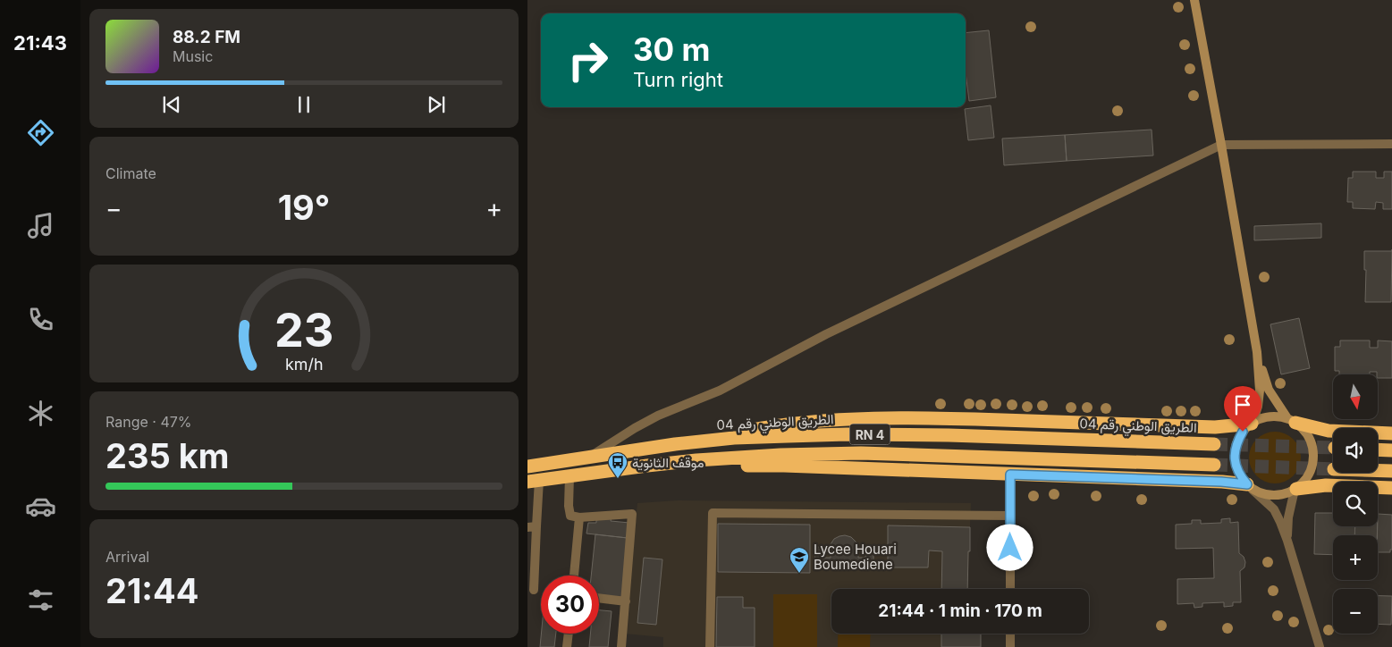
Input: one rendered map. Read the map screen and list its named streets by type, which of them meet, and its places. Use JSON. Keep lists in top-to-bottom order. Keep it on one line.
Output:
{"streets":{"highway":["الطريق الوطني رقم 04","RN 4"]},"crossings":[["الطريق الوطني رقم 04","RN 4"]],"places":{"bus stop":["موقف الثانوية"],"school or university":["Lycee Houari Boumediene"]},"north":"bottom","page":{"tabs":"21:43","turn":["30 m","Turn right"],"song":["88.2 FM","Music"],"tile":["Climate",["Range · 47%","235 km"],["Arrival","21:44"]],"heat":["−","19°","+"],"map_buttons":["+","−"],"limit":"30","trip":"21:44 · 1 min · 170 m","gauge":["23","km/h"]}}
